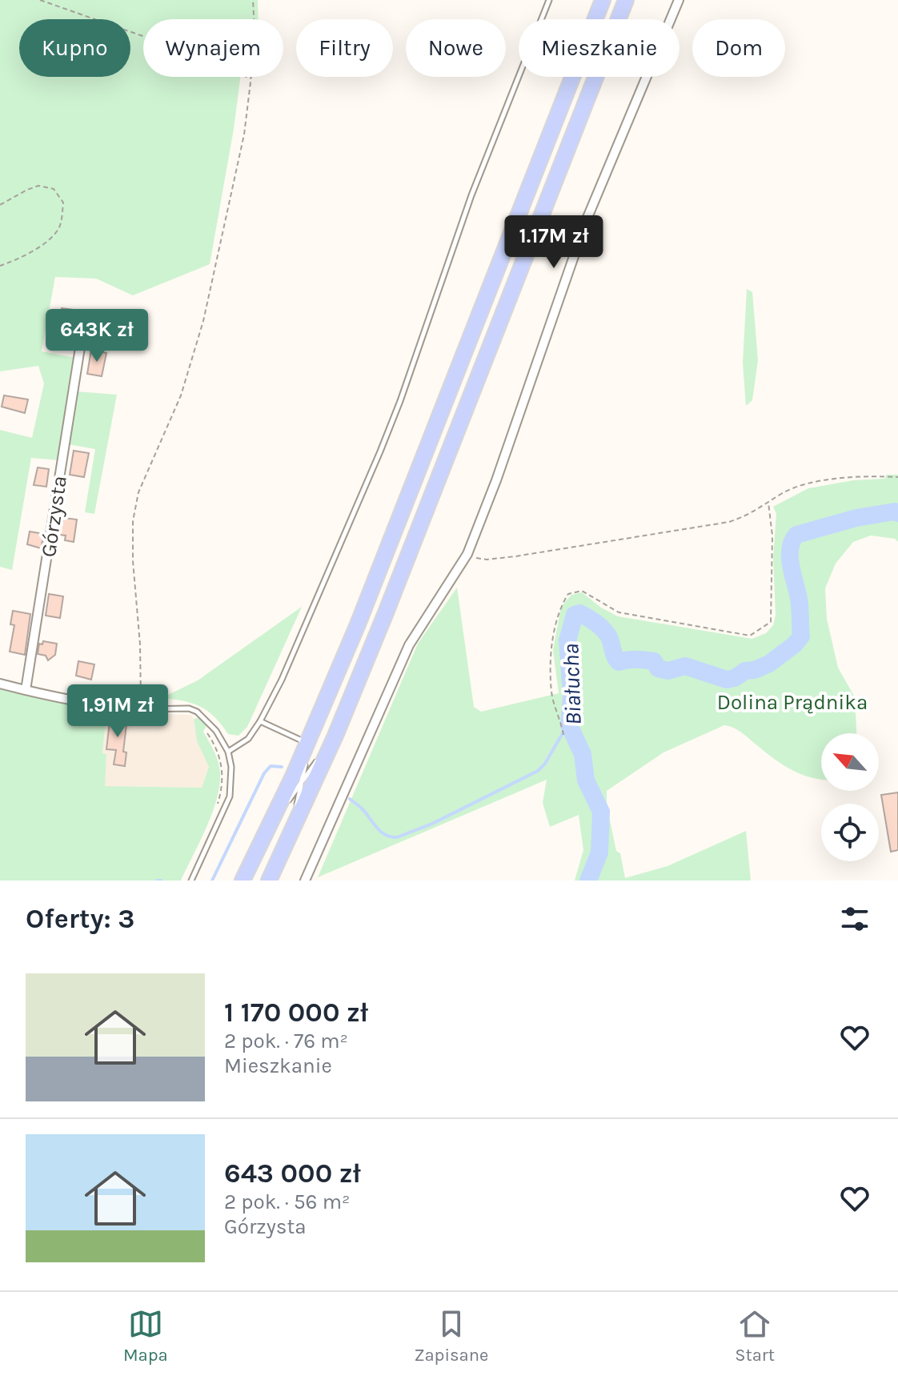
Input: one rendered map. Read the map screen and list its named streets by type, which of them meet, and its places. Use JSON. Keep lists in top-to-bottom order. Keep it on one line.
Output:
{"streets":{"street":["Górzysta"]},"water":["Białucha"],"parks":["Dolina Prądnika"],"north":"top left","page":{"chip":["Kupno","Wynajem","Filtry","Nowe","Mieszkanie","Dom"],"price":["1.17M zł","643K zł","1.91M zł"],"heading":"Oferty: 3","list":[{"name":"1 170 000 zł","note":"2 pok. · 76 m² · Mieszkanie"},{"name":"643 000 zł","note":"2 pok. · 56 m² · Górzysta"}],"tabs":["Mapa","Zapisane","Start"]}}
